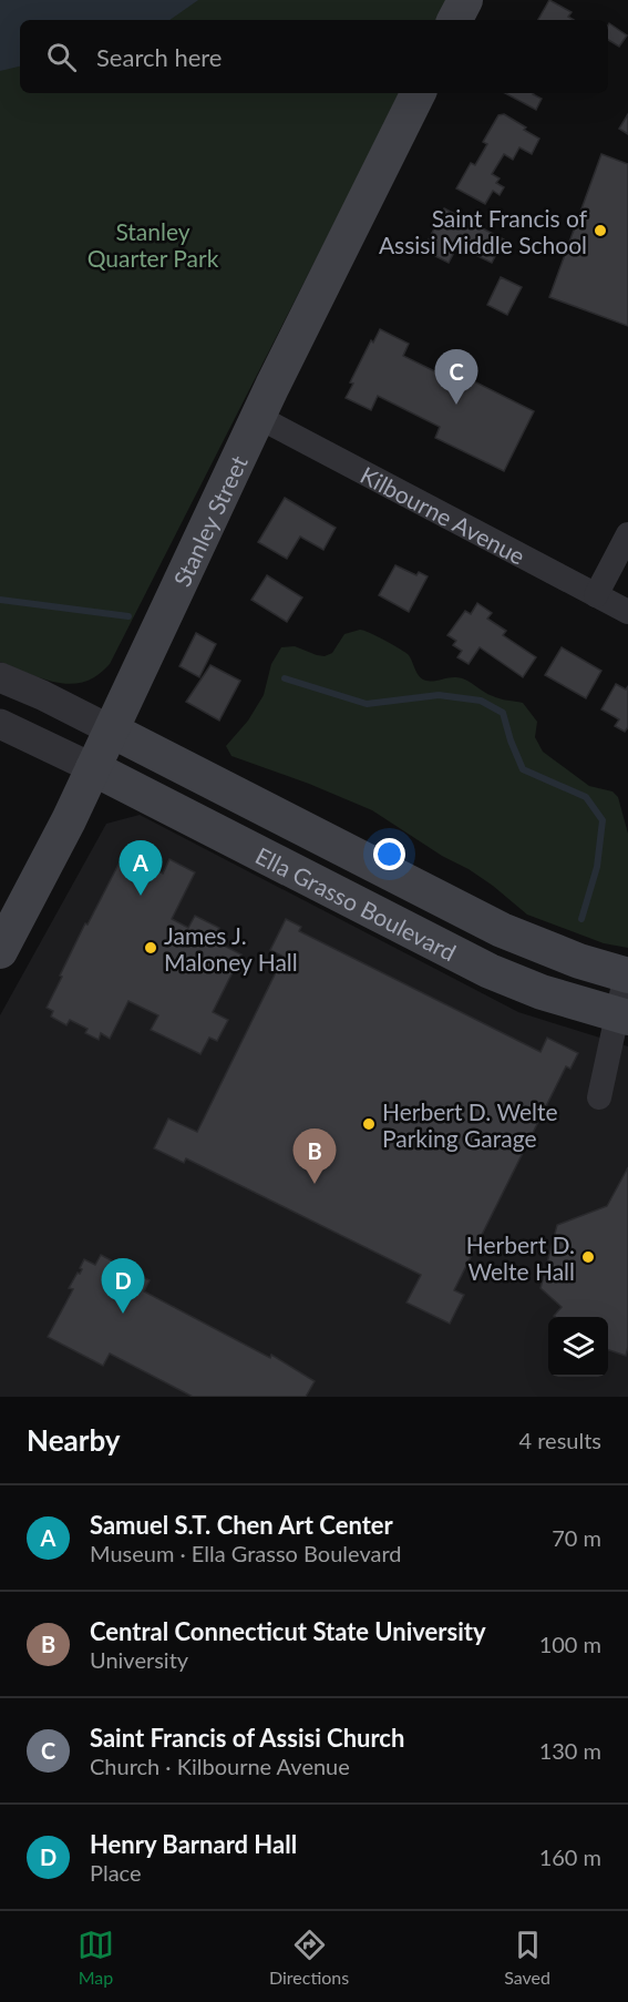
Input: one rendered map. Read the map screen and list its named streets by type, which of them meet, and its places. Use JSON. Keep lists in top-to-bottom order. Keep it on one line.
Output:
{"streets":{"main road":["Stanley Street","Ella Grasso Boulevard"],"street":["Kilbourne Avenue"]},"crossings":[["Kilbourne Avenue","Stanley Street"],["Stanley Street","Ella Grasso Boulevard"]],"parks":["Stanley Quarter Park"],"places":["Saint Francis of Assisi Middle School","James J. Maloney Hall","Herbert D. Welte Parking Garage","Herbert D. Welte Hall"],"page":{"search":"Search here","pins":["C","A","B","D"],"heading":["Nearby","4 results"],"list":[{"mark":"A","name":"Samuel S.T. Chen Art Center","note":"Museum · Ella Grasso Boulevard","value":"70 m"},{"mark":"B","name":"Central Connecticut State University","note":"University","value":"100 m"},{"mark":"C","name":"Saint Francis of Assisi Church","note":"Church · Kilbourne Avenue","value":"130 m"},{"mark":"D","name":"Henry Barnard Hall","note":"Place","value":"160 m"}],"nav":["Map","Directions","Saved"]}}
